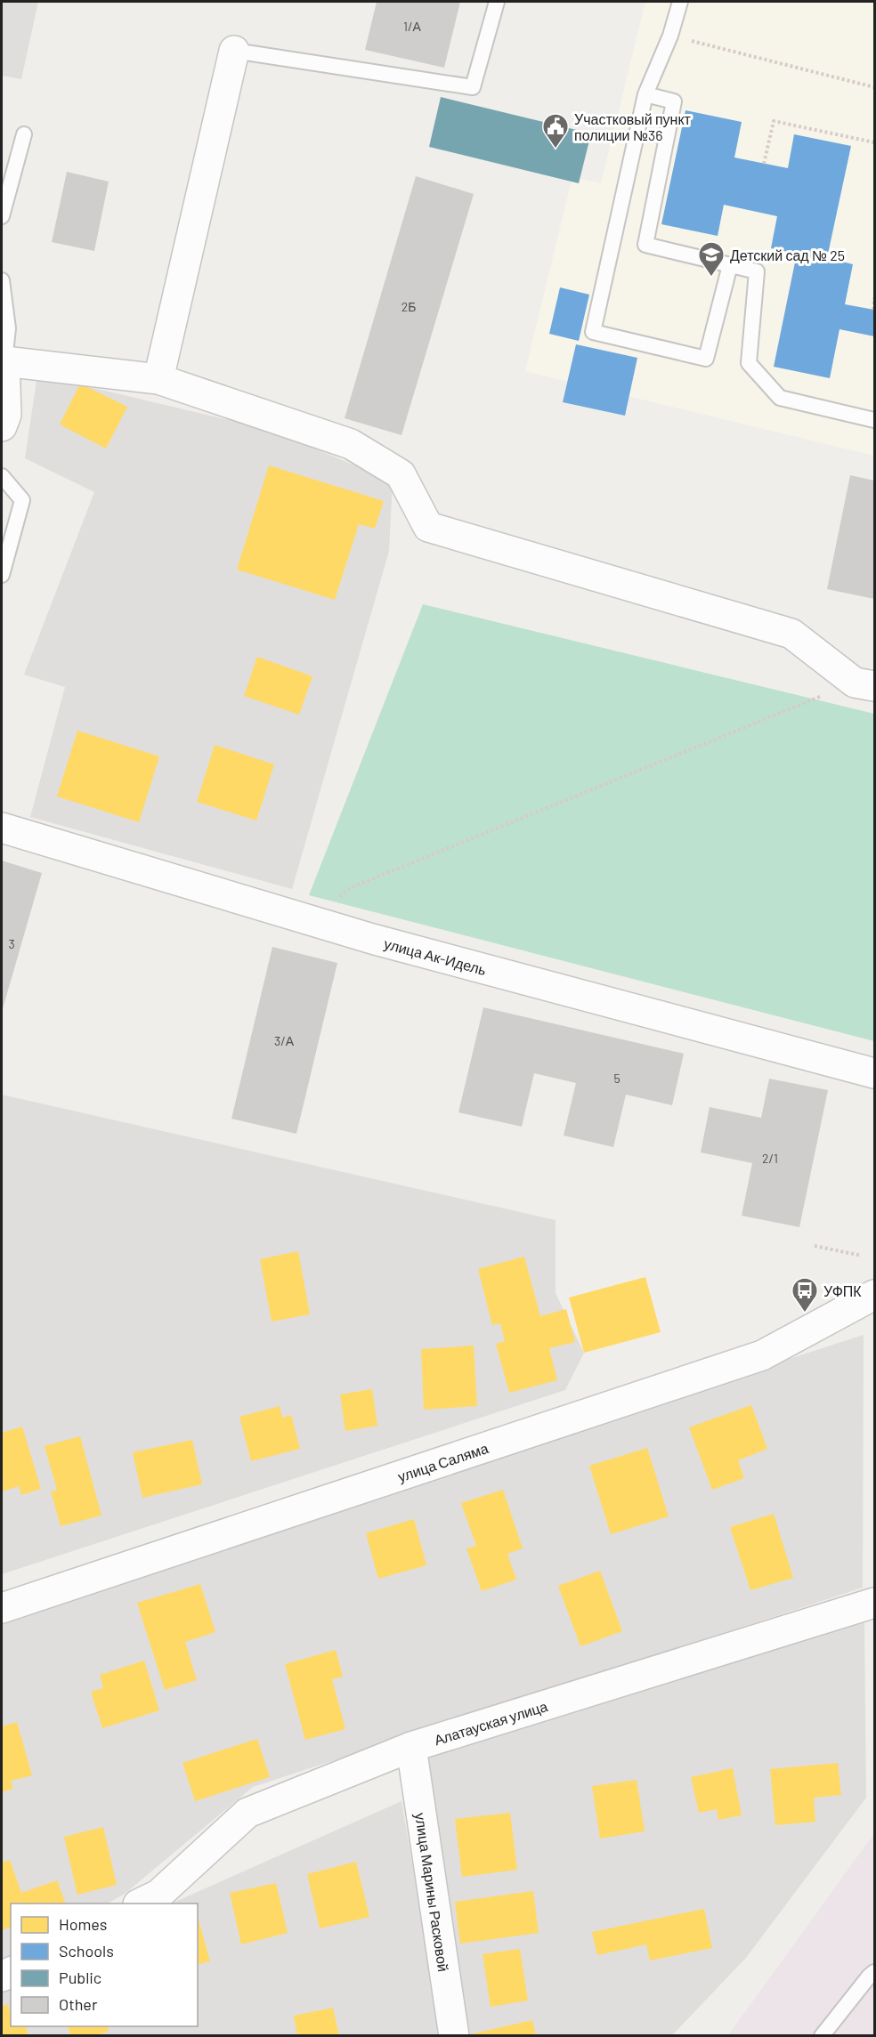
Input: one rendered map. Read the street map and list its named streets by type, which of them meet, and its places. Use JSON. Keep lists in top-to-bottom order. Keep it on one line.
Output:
{"streets":{"street":["улица Ак-Идель","улица Саляма","Алатауская улица","улица Марины Расковой"]},"crossings":[["Алатауская улица","улица Марины Расковой"]],"places":{"public building":["Участковый пункт полиции №36"],"school or university":["Детский сад № 25"],"bus stop":["УФПК"]},"house_numbers":["1/А","2Б","3","3/А","5","2/1"],"legend":["Homes","Schools","Public","Other"]}
